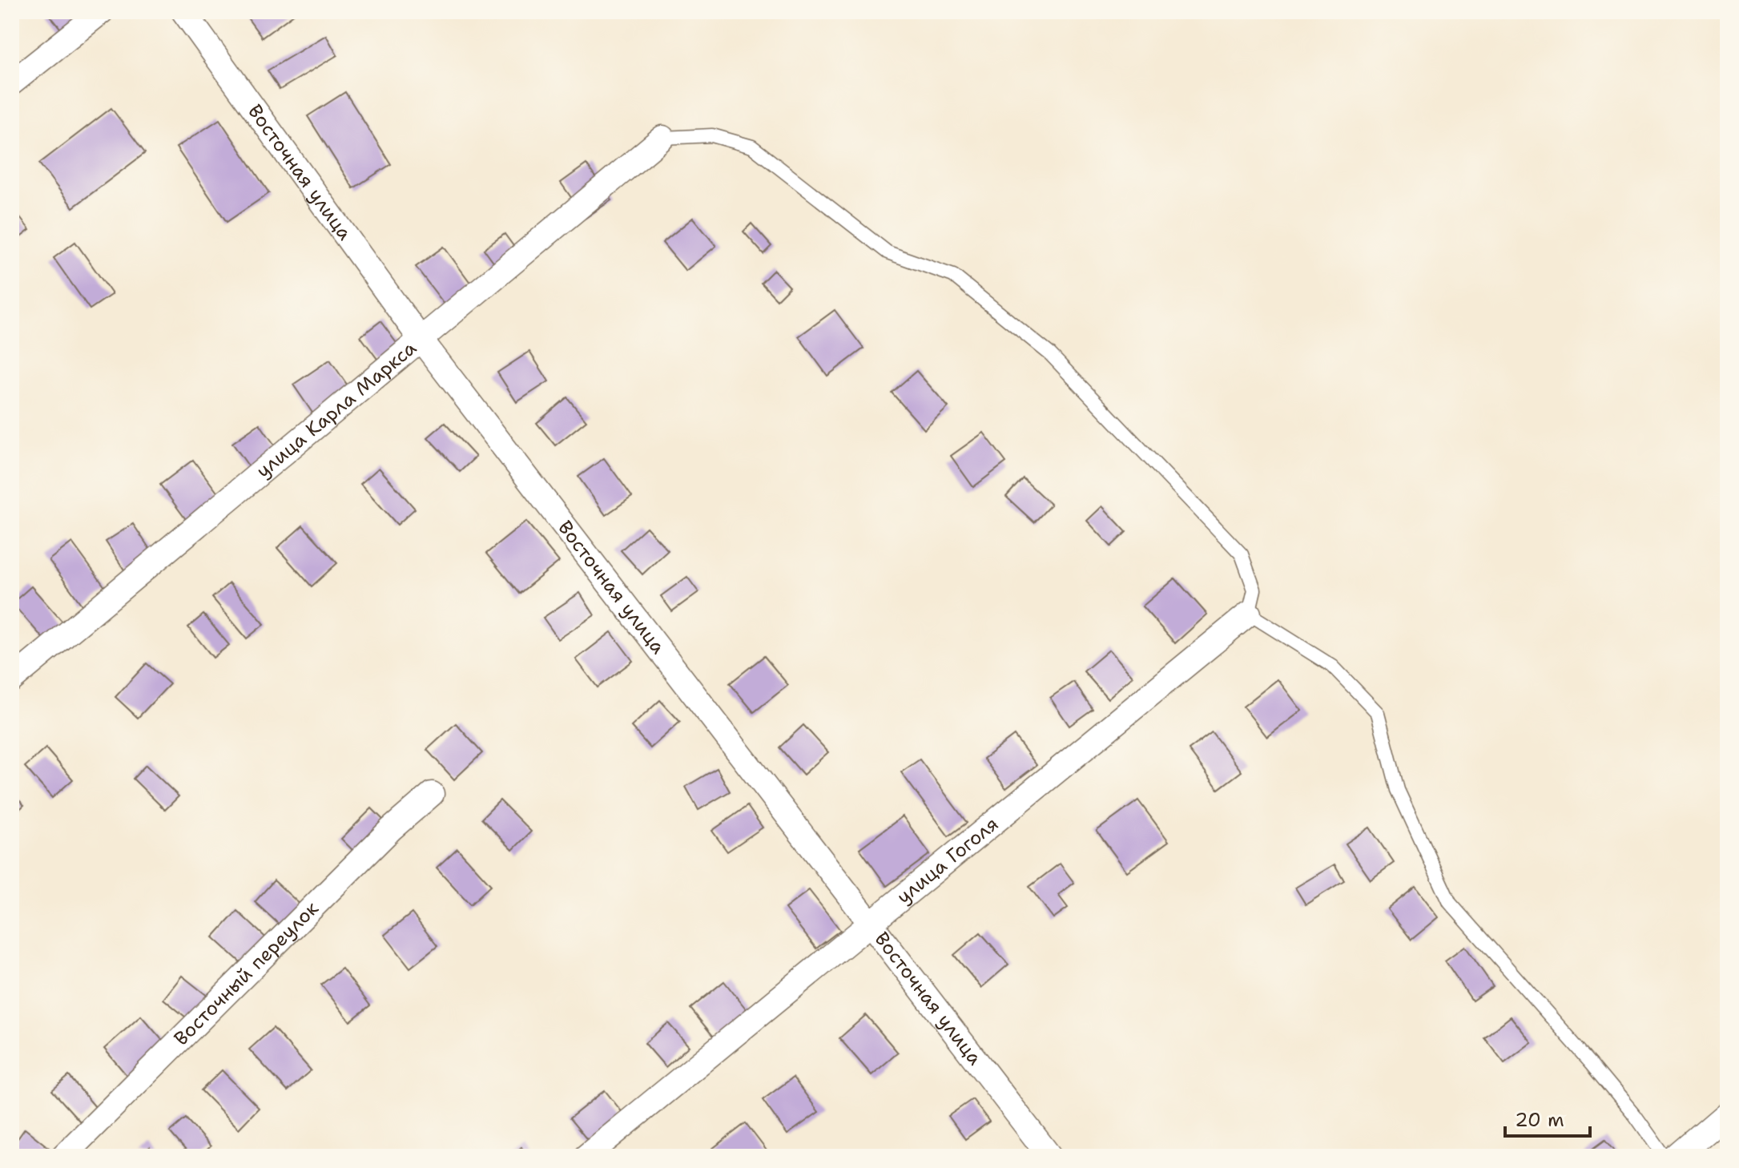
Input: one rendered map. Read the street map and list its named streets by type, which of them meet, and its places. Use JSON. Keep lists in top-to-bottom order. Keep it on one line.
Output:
{"streets":{"street":["Восточная улица","улица Карла Маркса","улица Гоголя","Восточный переулок"]},"crossings":[["Восточная улица","улица Карла Маркса"],["Восточная улица","улица Гоголя"]],"scale_bar":"20 m"}
